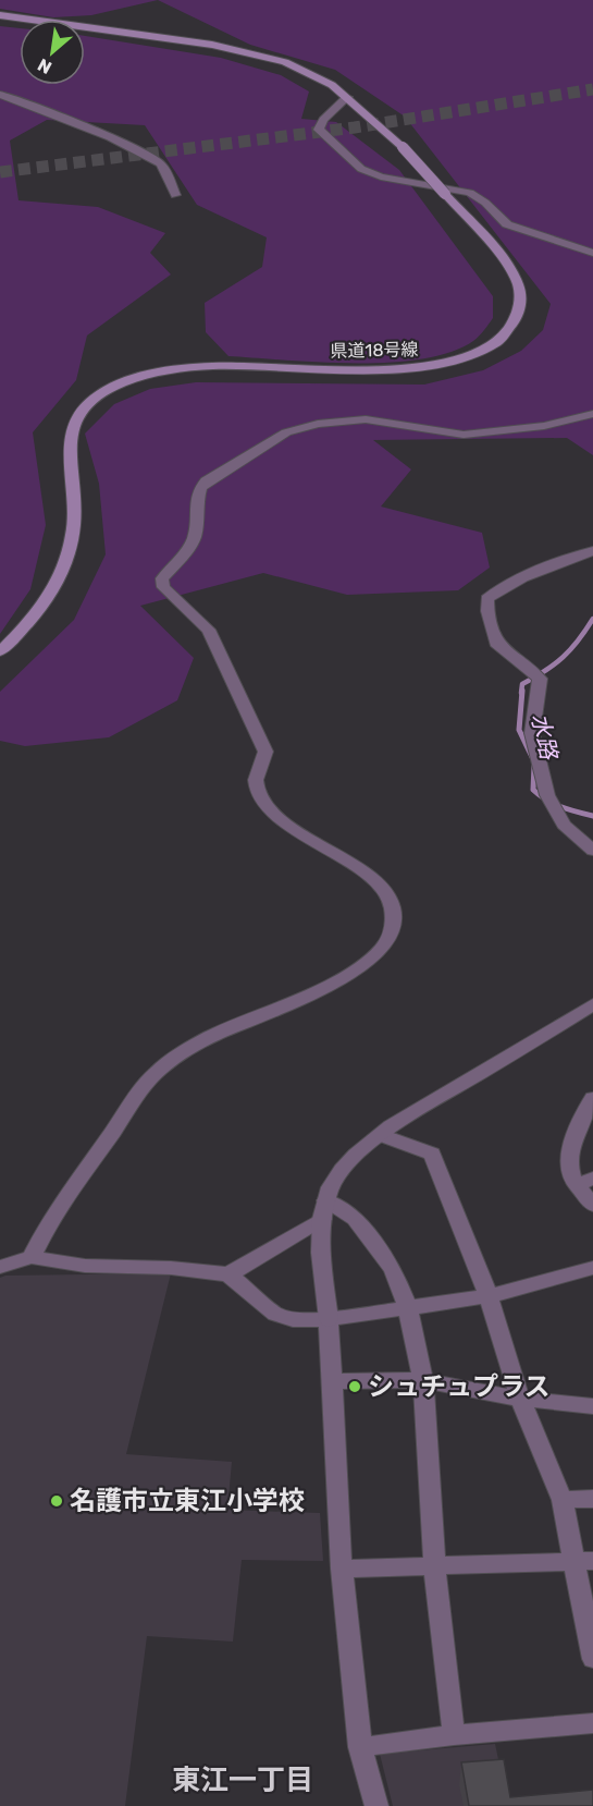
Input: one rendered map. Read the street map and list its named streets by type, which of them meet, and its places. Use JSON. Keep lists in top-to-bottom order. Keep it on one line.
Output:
{"streets":{"main road":["県道18号線"]},"districts":["東江一丁目"],"water":["水路"],"places":["シュチュプラス","名護市立東江小学校"],"north":"bottom left"}
